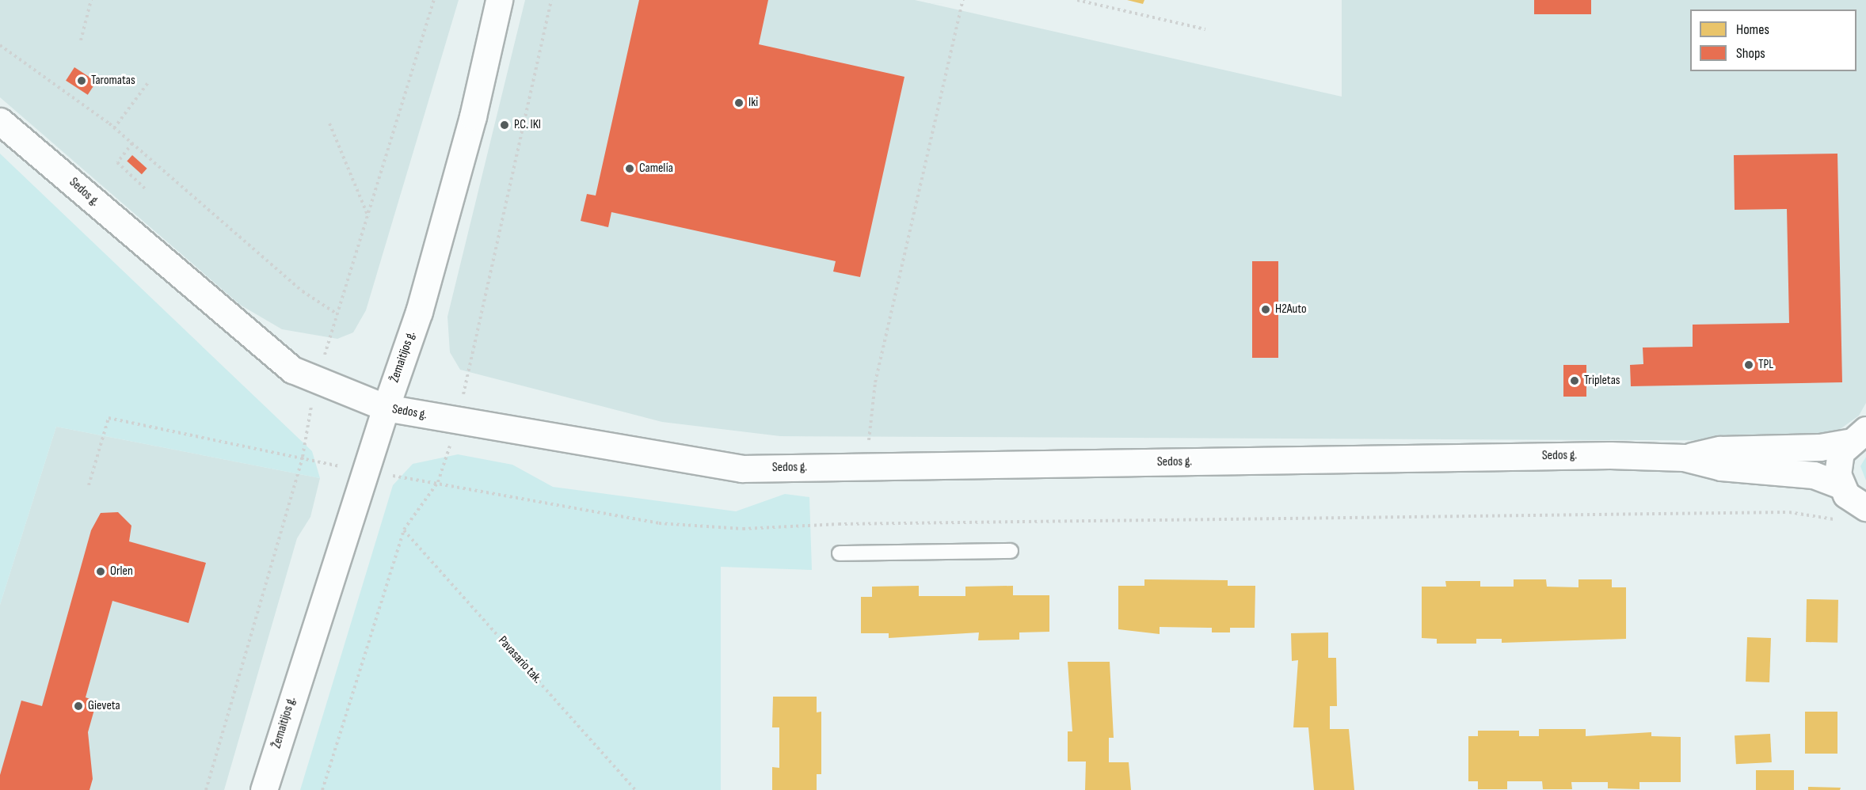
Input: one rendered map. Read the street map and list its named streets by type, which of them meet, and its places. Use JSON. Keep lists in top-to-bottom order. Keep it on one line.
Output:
{"streets":{"street":["Sedos g.","Žemaitijos g."],"path":["Pavasario tak."]},"crossings":[["Sedos g.","Žemaitijos g."]],"places":["Taromatas","Iki","P.C. IKI","Camelia","H2Auto","TPL","Tripletas","Orlen","Gieveta"],"legend":["Homes","Shops"]}
